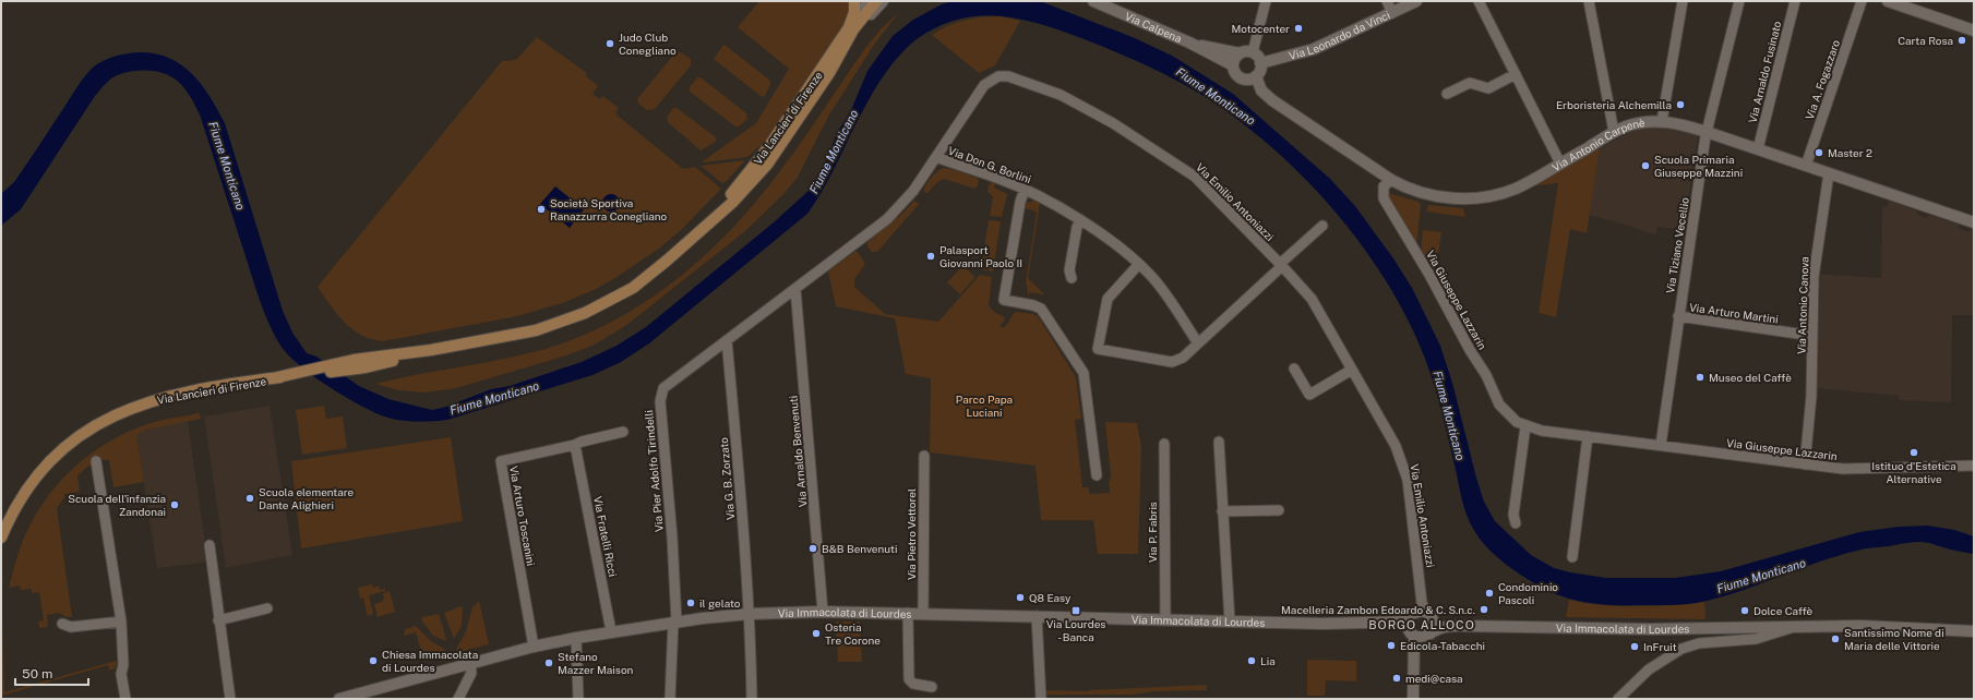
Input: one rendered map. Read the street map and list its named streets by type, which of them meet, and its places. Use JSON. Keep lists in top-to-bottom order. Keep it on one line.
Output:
{"streets":{"main road":["Via Lancieri di Firenze"],"street":["Via Calpena","Via Leonardo da Vinci","Via Arnaldo Fusinato","Via A. Fogazzaro","Via Antonio Carpenè","Via Don G. Borlini","Via Emilio Antoniazzi","Via Tiziano Vecellio","Via Giuseppe Lazzarin","Via Antonio Canova","Via Arturo Martini","Via Arnaldo Benvenuti","Via Pier Adolfo Tirindelli","Via G. B. Zorzato","Via Arturo Toscanini","Via P. Fabris","Via Pietro Vettorel","Via Fratelli Ricci","Via Immacolata di Lourdes"]},"crossings":[["Via Calpena","Via Leonardo da Vinci"],["Via Calpena","Via Antonio Carpenè"],["Via Leonardo da Vinci","Via Antonio Carpenè"],["Via Arnaldo Fusinato","Via Antonio Carpenè"],["Via A. Fogazzaro","Via Antonio Carpenè"],["Via Antonio Carpenè","Via Tiziano Vecellio"],["Via Antonio Carpenè","Via Giuseppe Lazzarin"],["Via Antonio Carpenè","Via Antonio Canova"],["Via Don G. Borlini","Via Emilio Antoniazzi"],["Via Emilio Antoniazzi","Via Pier Adolfo Tirindelli"],["Via Emilio Antoniazzi","Via Immacolata di Lourdes"],["Via Tiziano Vecellio","Via Giuseppe Lazzarin"],["Via Tiziano Vecellio","Via Arturo Martini"],["Via Giuseppe Lazzarin","Via Antonio Canova"],["Via Antonio Canova","Via Arturo Martini"],["Via Arnaldo Benvenuti","Via Pier Adolfo Tirindelli"],["Via Arnaldo Benvenuti","Via Immacolata di Lourdes"],["Via Pier Adolfo Tirindelli","Via G. B. Zorzato"],["Via Pier Adolfo Tirindelli","Via Immacolata di Lourdes"],["Via G. B. Zorzato","Via Immacolata di Lourdes"],["Via Arturo Toscanini","Via Fratelli Ricci"],["Via Arturo Toscanini","Via Immacolata di Lourdes"],["Via P. Fabris","Via Immacolata di Lourdes"],["Via Pietro Vettorel","Via Immacolata di Lourdes"],["Via Fratelli Ricci","Via Immacolata di Lourdes"]],"districts":["BORGO ALLOCO"],"water":["Fiume Monticano"],"parks":["Parco Papa Luciani"],"places":{"other":["Motocenter","Carta Rosa","Judo Club Conegliano","Erboristeria Alchemilla","Master 2","Scuola Primaria Giuseppe Mazzini","Società Sportiva Ranazzurra Conegliano","Palasport Giovanni Paolo II","Museo del Caffè","Istituo d'Estetica Alternative","Scuola elementare Dante Alighieri","Scuola dell'infanzia Zandonai","B&B Benvenuti","Condominio Pascoli","Q8 Easy","il gelato","Macelleria Zambon Edoardo & C. S.n.c.","Dolce Caffè","Osteria Tre Corone","Santissimo Nome di Maria delle Vittorie","Edicola-Tabacchi","InFruit","Chiesa Immacolata di Lourdes","Lia","Stefano Mazzer Maison","medi@casa"],"transit":["Via Lourdes - Banca"]},"scale_bar":"50 m"}
